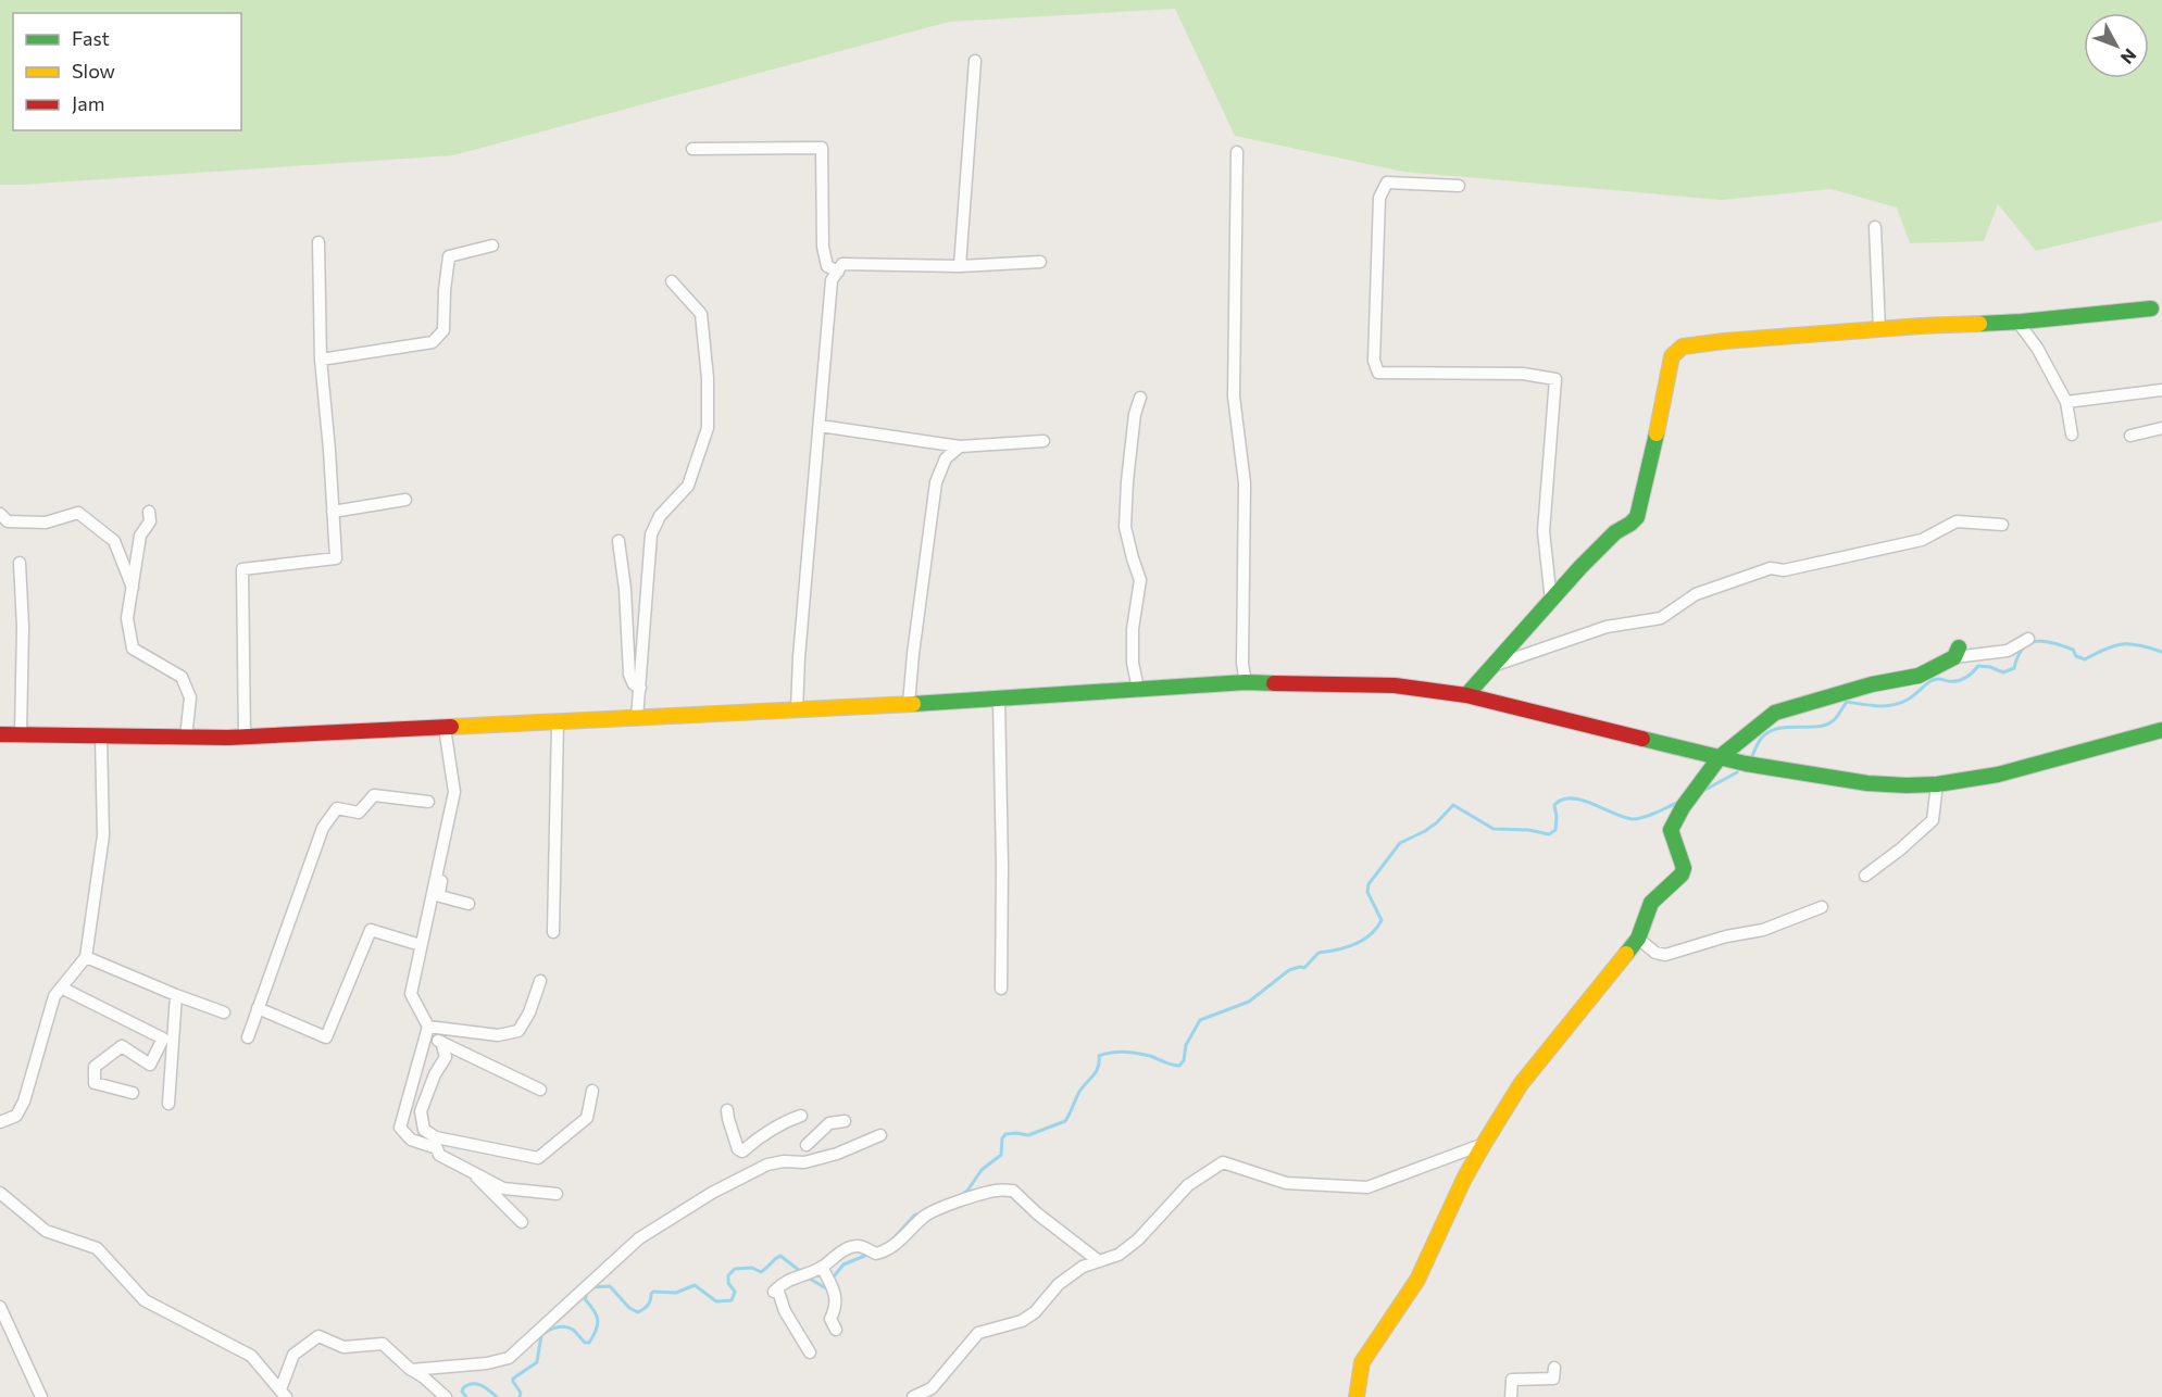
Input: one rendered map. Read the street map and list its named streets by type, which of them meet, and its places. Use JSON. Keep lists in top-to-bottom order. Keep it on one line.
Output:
{"legend":["Fast","Slow","Jam"],"north":"bottom right"}
